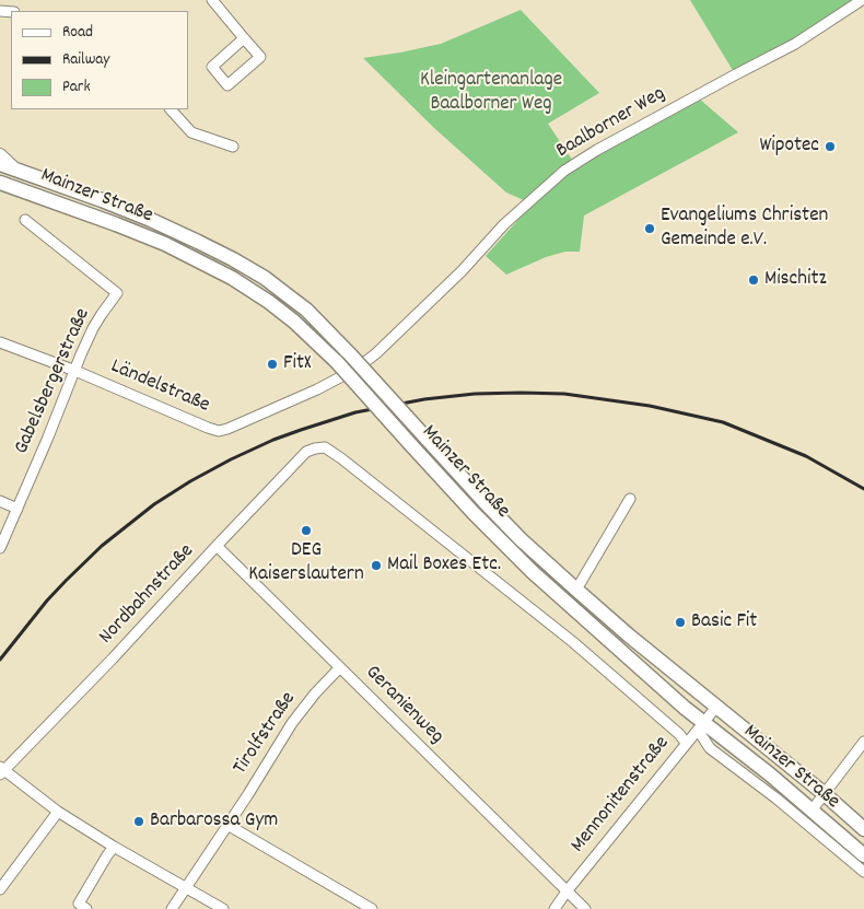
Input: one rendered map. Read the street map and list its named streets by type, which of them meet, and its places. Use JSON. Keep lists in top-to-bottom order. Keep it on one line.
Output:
{"streets":{"main road":["Mainzer Straße"],"street":["Baalborner Weg","Gabelsbergerstraße","Ländelstraße","Nordbahnstraße","Geranienweg","Tirolfstraße","Mennonitenstraße"]},"crossings":[["Baalborner Weg","Ländelstraße"],["Mainzer Straße","Mennonitenstraße"],["Gabelsbergerstraße","Ländelstraße"],["Nordbahnstraße","Geranienweg"],["Nordbahnstraße","Mennonitenstraße"],["Geranienweg","Tirolfstraße"],["Geranienweg","Mennonitenstraße"]],"parks":["Kleingartenanlage Baalborner Weg"],"places":["Wipotec","Evangeliums Christen Gemeinde e.V.","Mischitz","FitX","DEG Kaiserslautern","Mail Boxes Etc.","Basic Fit","Barbarossa Gym"],"legend":["Road","Railway","Park"]}
